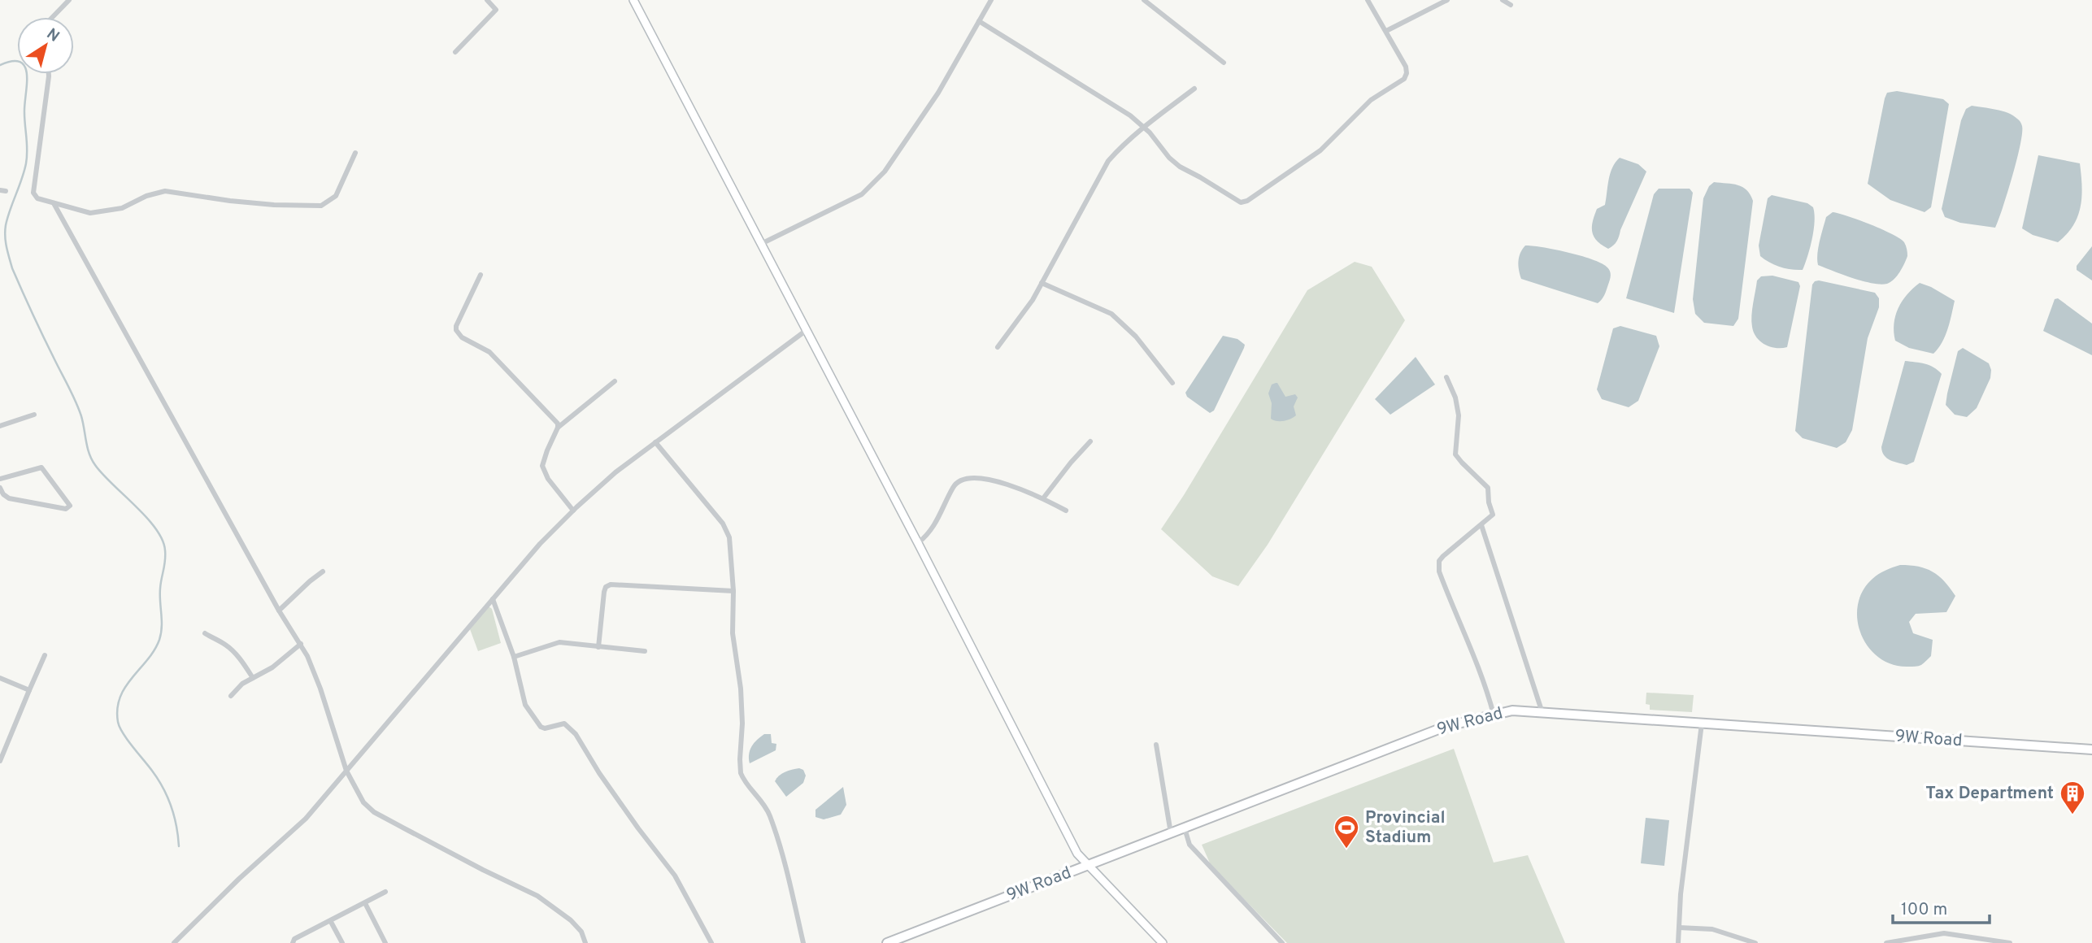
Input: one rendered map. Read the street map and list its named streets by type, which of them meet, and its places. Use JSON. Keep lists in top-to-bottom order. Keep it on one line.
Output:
{"streets":{"main road":["9W Road"]},"places":{"building":["Tax Department"],"sports":["Provincial Stadium"]},"scale_bar":"100 m","north":"top right"}
